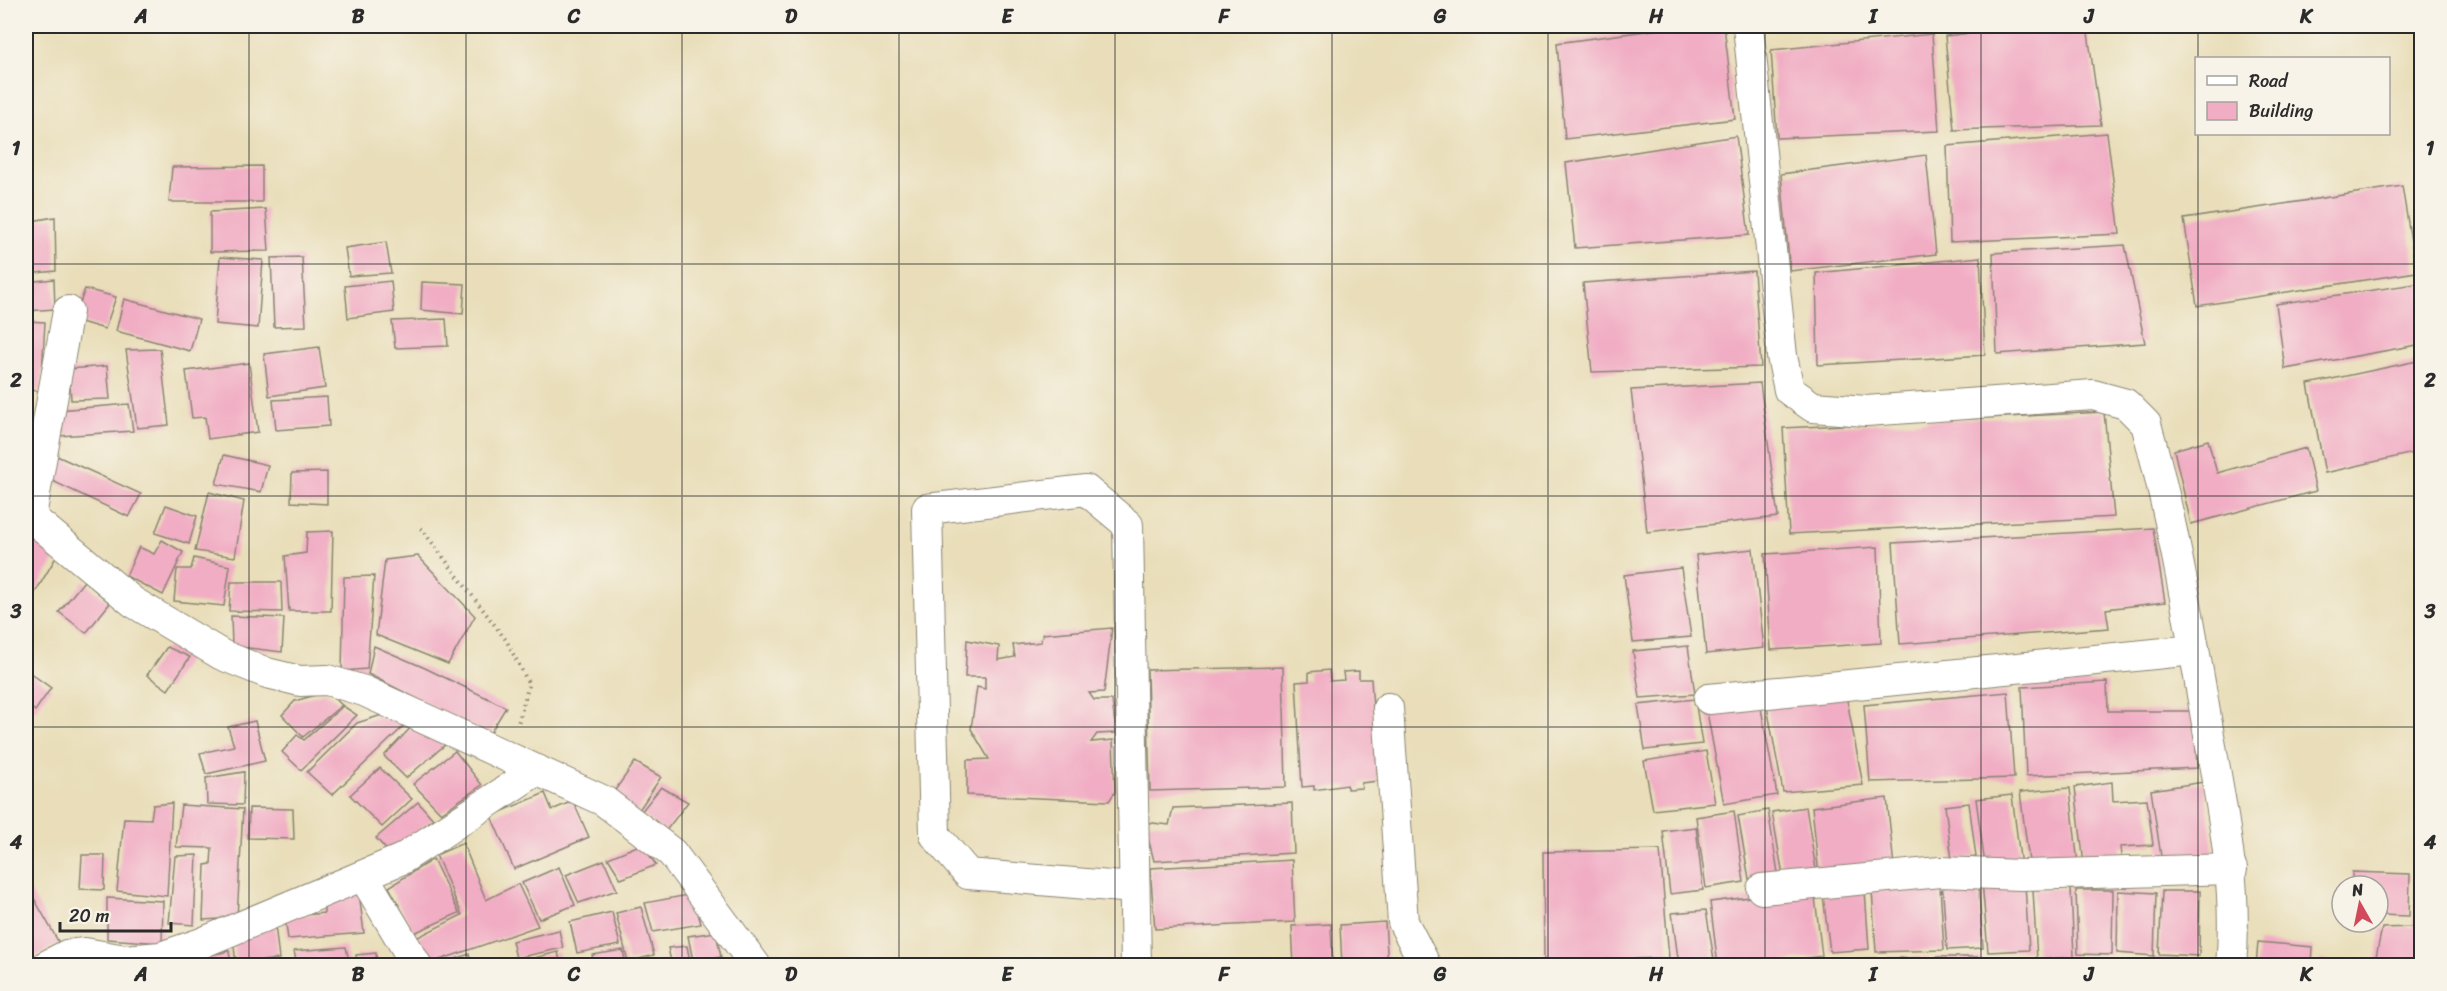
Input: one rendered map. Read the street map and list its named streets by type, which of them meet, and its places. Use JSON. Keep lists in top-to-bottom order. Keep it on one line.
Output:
{"legend":["Road","Building"],"scale_bar":"20 m","north":"top","grid":{"columns":["A","B","C","D","E","F","G","H","I","J","K"],"rows":["1","2","3","4"]}}
